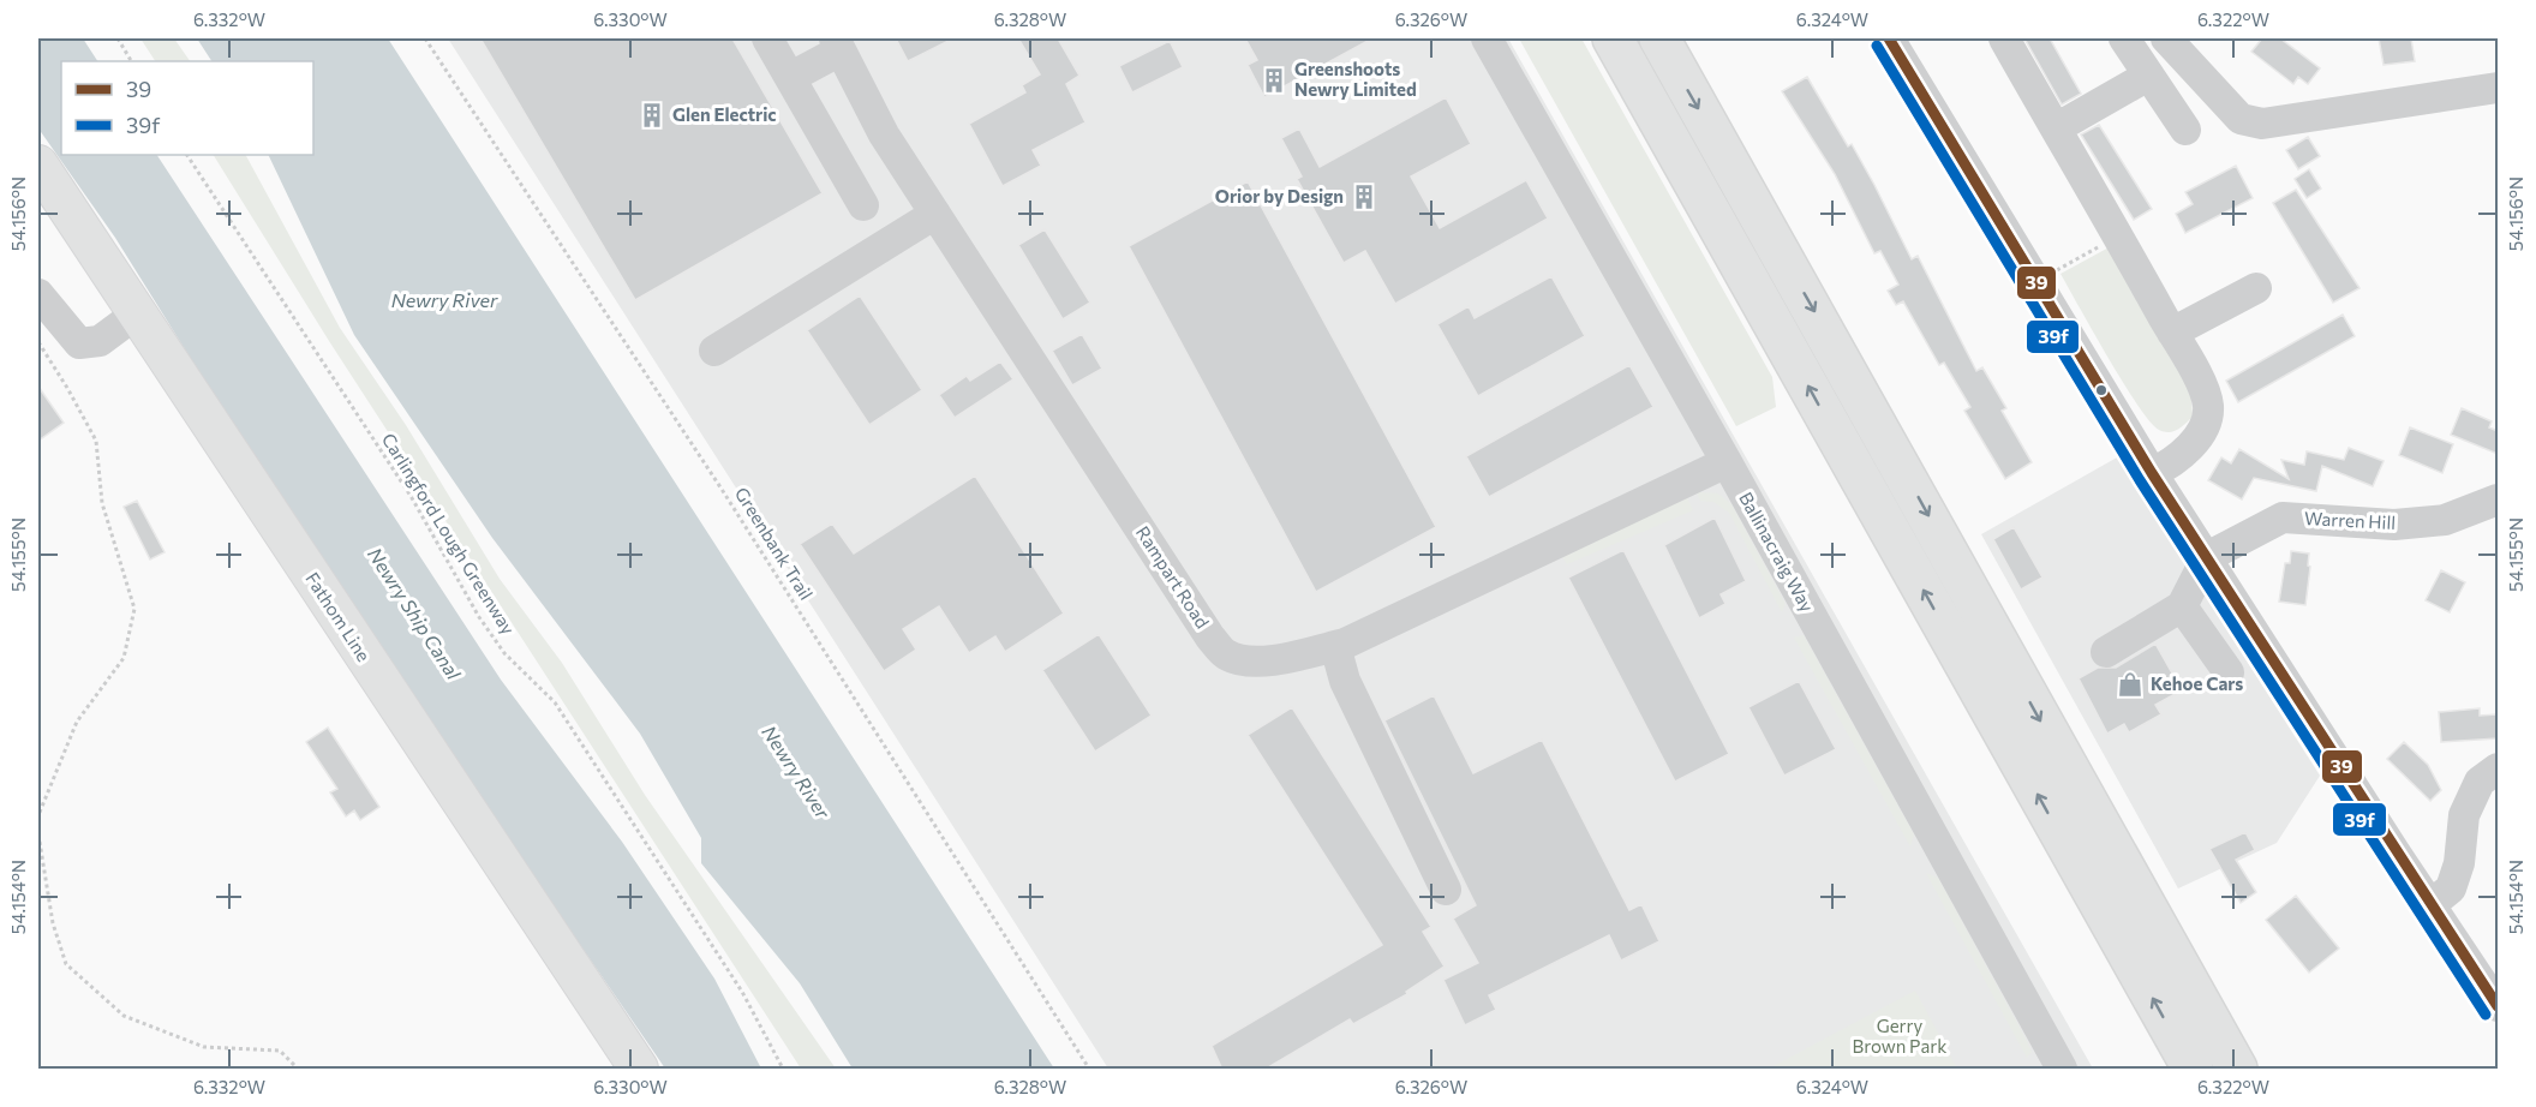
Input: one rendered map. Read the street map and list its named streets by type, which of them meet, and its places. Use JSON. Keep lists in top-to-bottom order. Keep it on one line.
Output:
{"streets":{"main road":["Fathom Line"],"street":["Warren Hill","Ballinacraig Way","Rampart Road"],"path":["Carlingford Lough Greenway","Greenbank Trail"]},"crossings":[["Ballinacraig Way","Rampart Road"]],"water":["Newry River","Newry Ship Canal"],"parks":["Gerry Brown Park"],"places":{"building":["Greenshoots Newry Limited","Glen Electric","Orior by Design"],"shop":["Kehoe Cars"]},"lines":["transit line 39","transit line 39f"],"legend":["39","39f"],"coordinates":["6.332°W","6.330°W","6.328°W","6.326°W","6.324°W","6.322°W","54.156°N","54.155°N","54.154°N"]}
